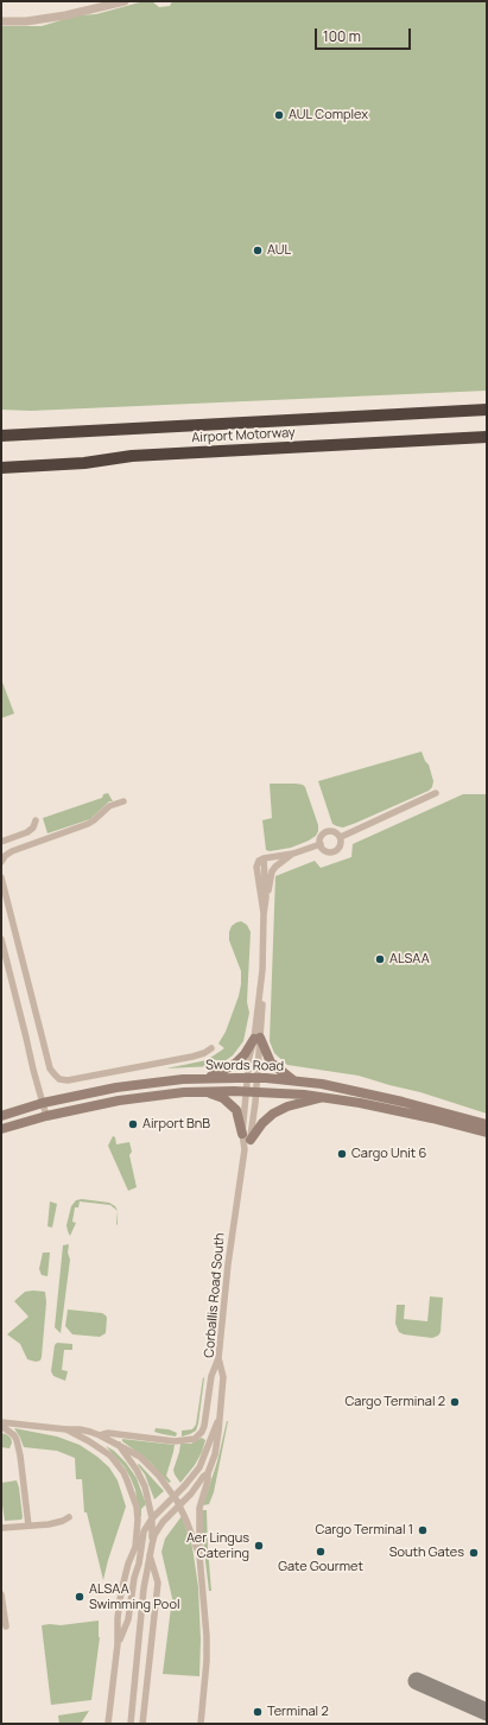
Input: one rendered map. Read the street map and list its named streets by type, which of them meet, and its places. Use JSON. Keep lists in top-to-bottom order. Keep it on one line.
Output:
{"streets":{"highway":["Airport Motorway"],"main road":["Swords Road"],"street":["Corballis Road South"]},"crossings":[["Swords Road","Corballis Road South"]],"places":["AUL Complex","AUL","ALSAA","Airport BnB","Cargo Unit 6","Cargo Terminal 2","Cargo Terminal 1","Aer Lingus Catering","Gate Gourmet","South Gates","ALSAA Swimming Pool","Terminal 2"],"scale_bar":"100 m"}
